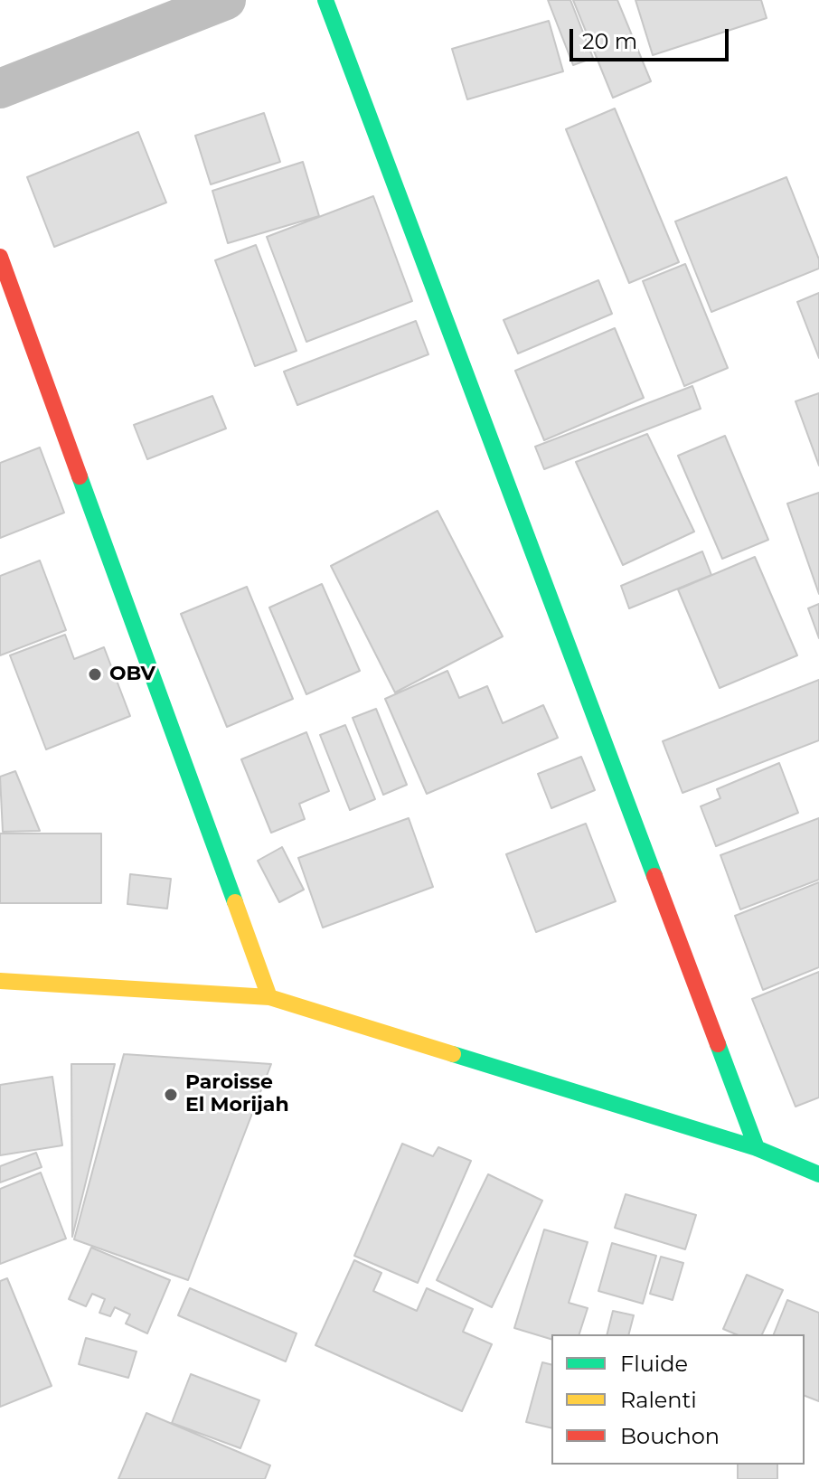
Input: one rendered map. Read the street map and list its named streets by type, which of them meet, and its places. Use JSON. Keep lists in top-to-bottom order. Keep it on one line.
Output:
{"places":["OBV","Paroisse El Morijah"],"legend":["Fluide","Ralenti","Bouchon"],"scale_bar":"20 m"}
